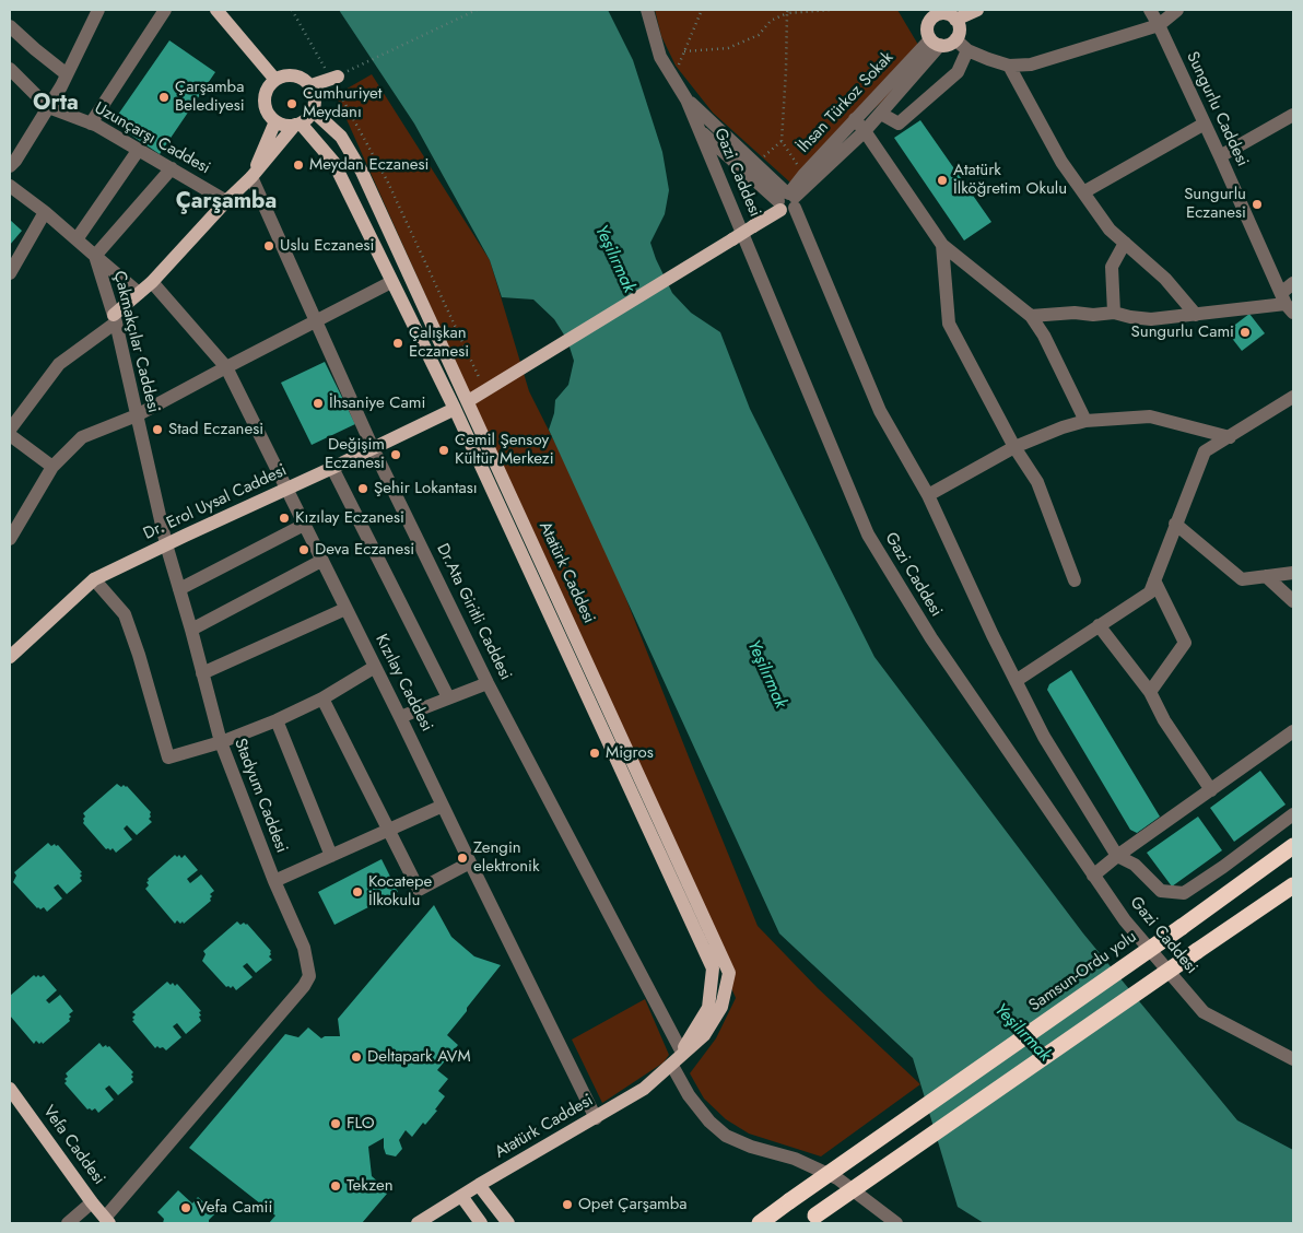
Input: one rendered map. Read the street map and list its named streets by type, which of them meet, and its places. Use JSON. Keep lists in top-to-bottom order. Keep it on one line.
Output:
{"streets":{"highway":["Samsun-Ordu yolu"],"main road":["Dr. Erol Uysal Caddesi","Atatürk Caddesi","Vefa Caddesi"],"street":["İhsan Türkoz Sokak","Sungurlu Caddesi","Uzunçarşı Caddesi","Gazi Caddesi","Çakmakçılar Caddesi","Dr.Ata Giritli Caddesi","Kızılay Caddesi","Stadyum Caddesi"]},"crossings":[["Çakmakçılar Caddesi","Dr. Erol Uysal Caddesi"],["Çakmakçılar Caddesi","Stadyum Caddesi"],["Dr. Erol Uysal Caddesi","Atatürk Caddesi"],["Dr. Erol Uysal Caddesi","Dr.Ata Giritli Caddesi"],["Dr. Erol Uysal Caddesi","Kızılay Caddesi"],["Dr. Erol Uysal Caddesi","Stadyum Caddesi"],["Atatürk Caddesi","Dr.Ata Giritli Caddesi"],["Atatürk Caddesi","Kızılay Caddesi"],["Kızılay Caddesi","Stadyum Caddesi"]],"districts":["Orta","Çarşamba"],"water":["Yeşilırmak"],"places":["Çarşamba Belediyesi","Cumhuriyet Meydanı","Meydan Eczanesi","Atatürk İlköğretim Okulu","Sungurlu Eczanesi","Uslu Eczanesi","Sungurlu Cami","Çalışkan Eczanesi","İhsaniye Cami","Stad Eczanesi","Cemil Şensoy Kültür Merkezi","Değişim Eczanesi","Şehir Lokantası","Kızılay Eczanesi","Deva Eczanesi","Migros","Zengin elektronik","Kocatepe İlkokulu","Deltapark AVM","FLO","Tekzen","Opet Çarşamba","Vefa Camii"]}
